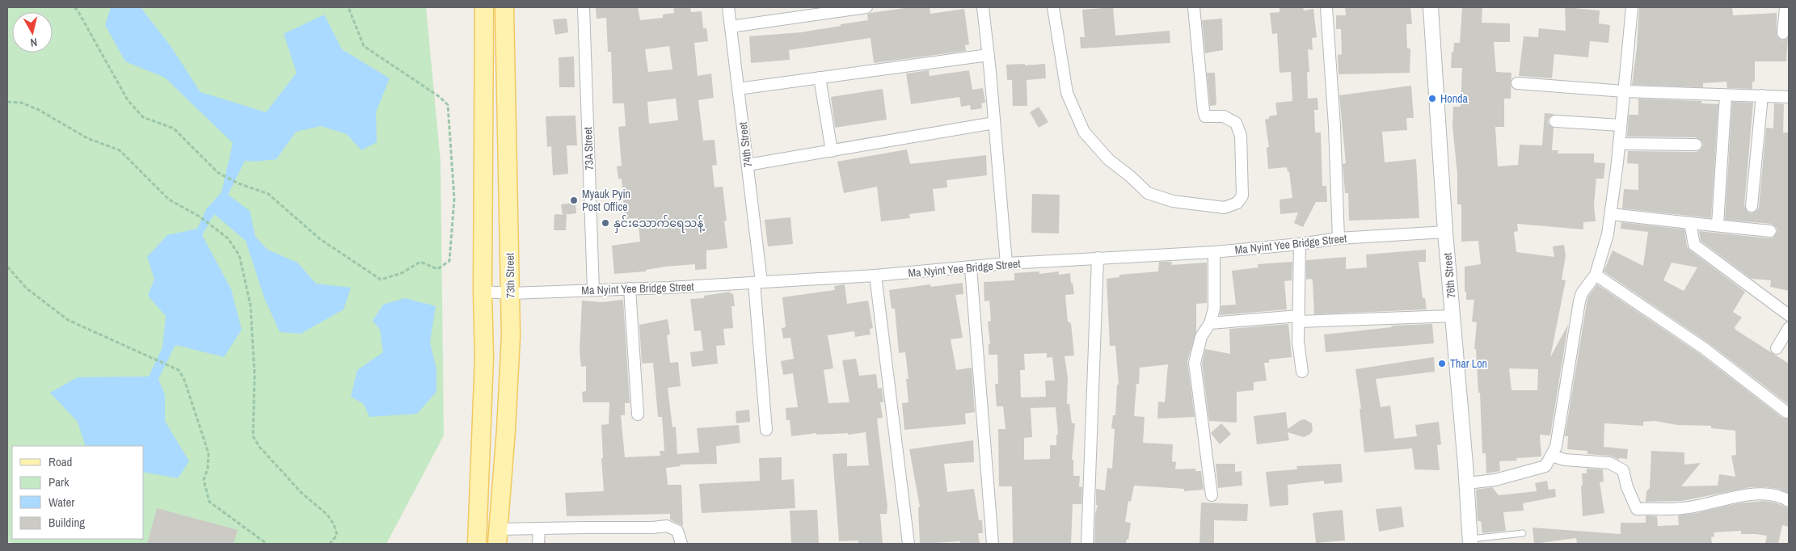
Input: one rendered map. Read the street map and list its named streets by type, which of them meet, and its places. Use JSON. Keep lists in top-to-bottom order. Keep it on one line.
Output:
{"streets":{"main road":["73th Street"],"street":["74th Street","73A Street","Ma Nyint Yee Bridge Street","76th Street"]},"crossings":[["74th Street","Ma Nyint Yee Bridge Street"],["73A Street","Ma Nyint Yee Bridge Street"],["Ma Nyint Yee Bridge Street","73th Street"],["Ma Nyint Yee Bridge Street","76th Street"]],"places":["Honda","Myauk Pyin Post Office","နှင်းသောက်ရေသန့်","Thar Lon"],"legend":["Road","Park","Water","Building"],"north":"bottom"}
